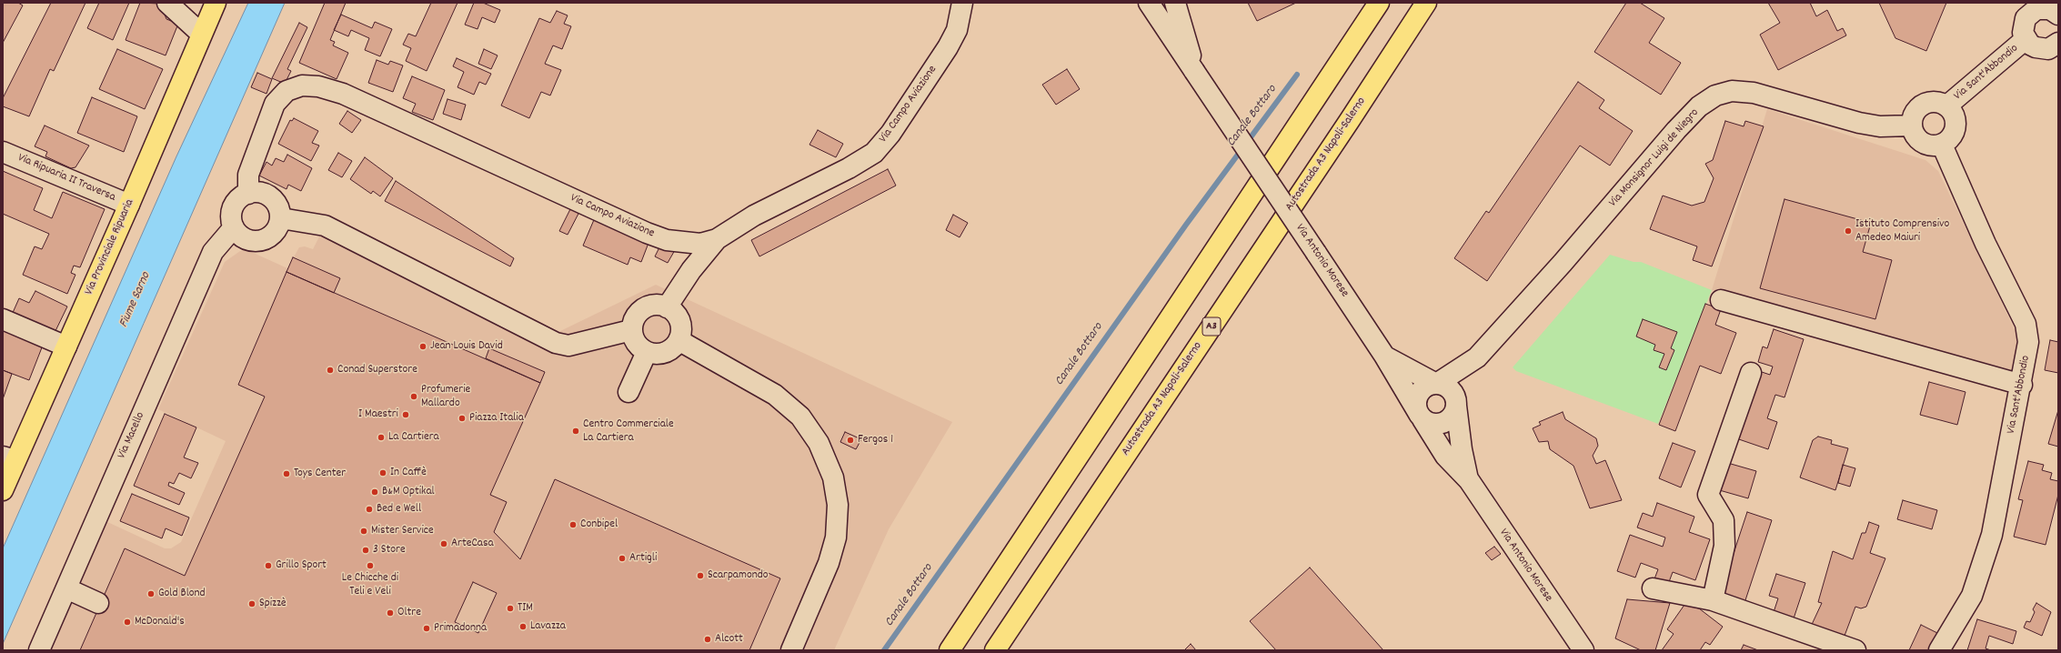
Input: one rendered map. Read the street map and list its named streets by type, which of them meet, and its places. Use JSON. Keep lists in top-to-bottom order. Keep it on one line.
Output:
{"streets":{"main road":["Autostrada A3 Napoli-Salerno","Via Provinciale Ripuaria","A3"],"street":["Via Sant'Abbondio","Via Campo Aviazione","Via Monsignor Luigi de Niegro","Via Ripuaria II Traversa","Via Antonio Morese","Via Macello"]},"crossings":[["Via Sant'Abbondio","Via Monsignor Luigi de Niegro"],["Via Campo Aviazione","Via Macello"],["Via Ripuaria II Traversa","Via Provinciale Ripuaria"]],"water":["Canale Bottaro","Fiume Sarno"],"places":["Istituto Comprensivo Amedeo Maiuri","Jean Louis David","Conad Superstore","Profumerie Mallardo","I Maestri","Piazza Italia","Centro Commerciale La Cartiera","La Cartiera","Fergos 1","In Caffè","Toys Center","B&M Optikal","Bed e Well","Conbipel","Mister Service","ArteCasa","3 Store","Artigli","Grillo Sport","Le Chicche di Teli e Veli","Scarpamondo","Gold Blond","Spizzè","TIM","Oltre","McDonald's","Lavazza","Primadonna","Alcott"]}
